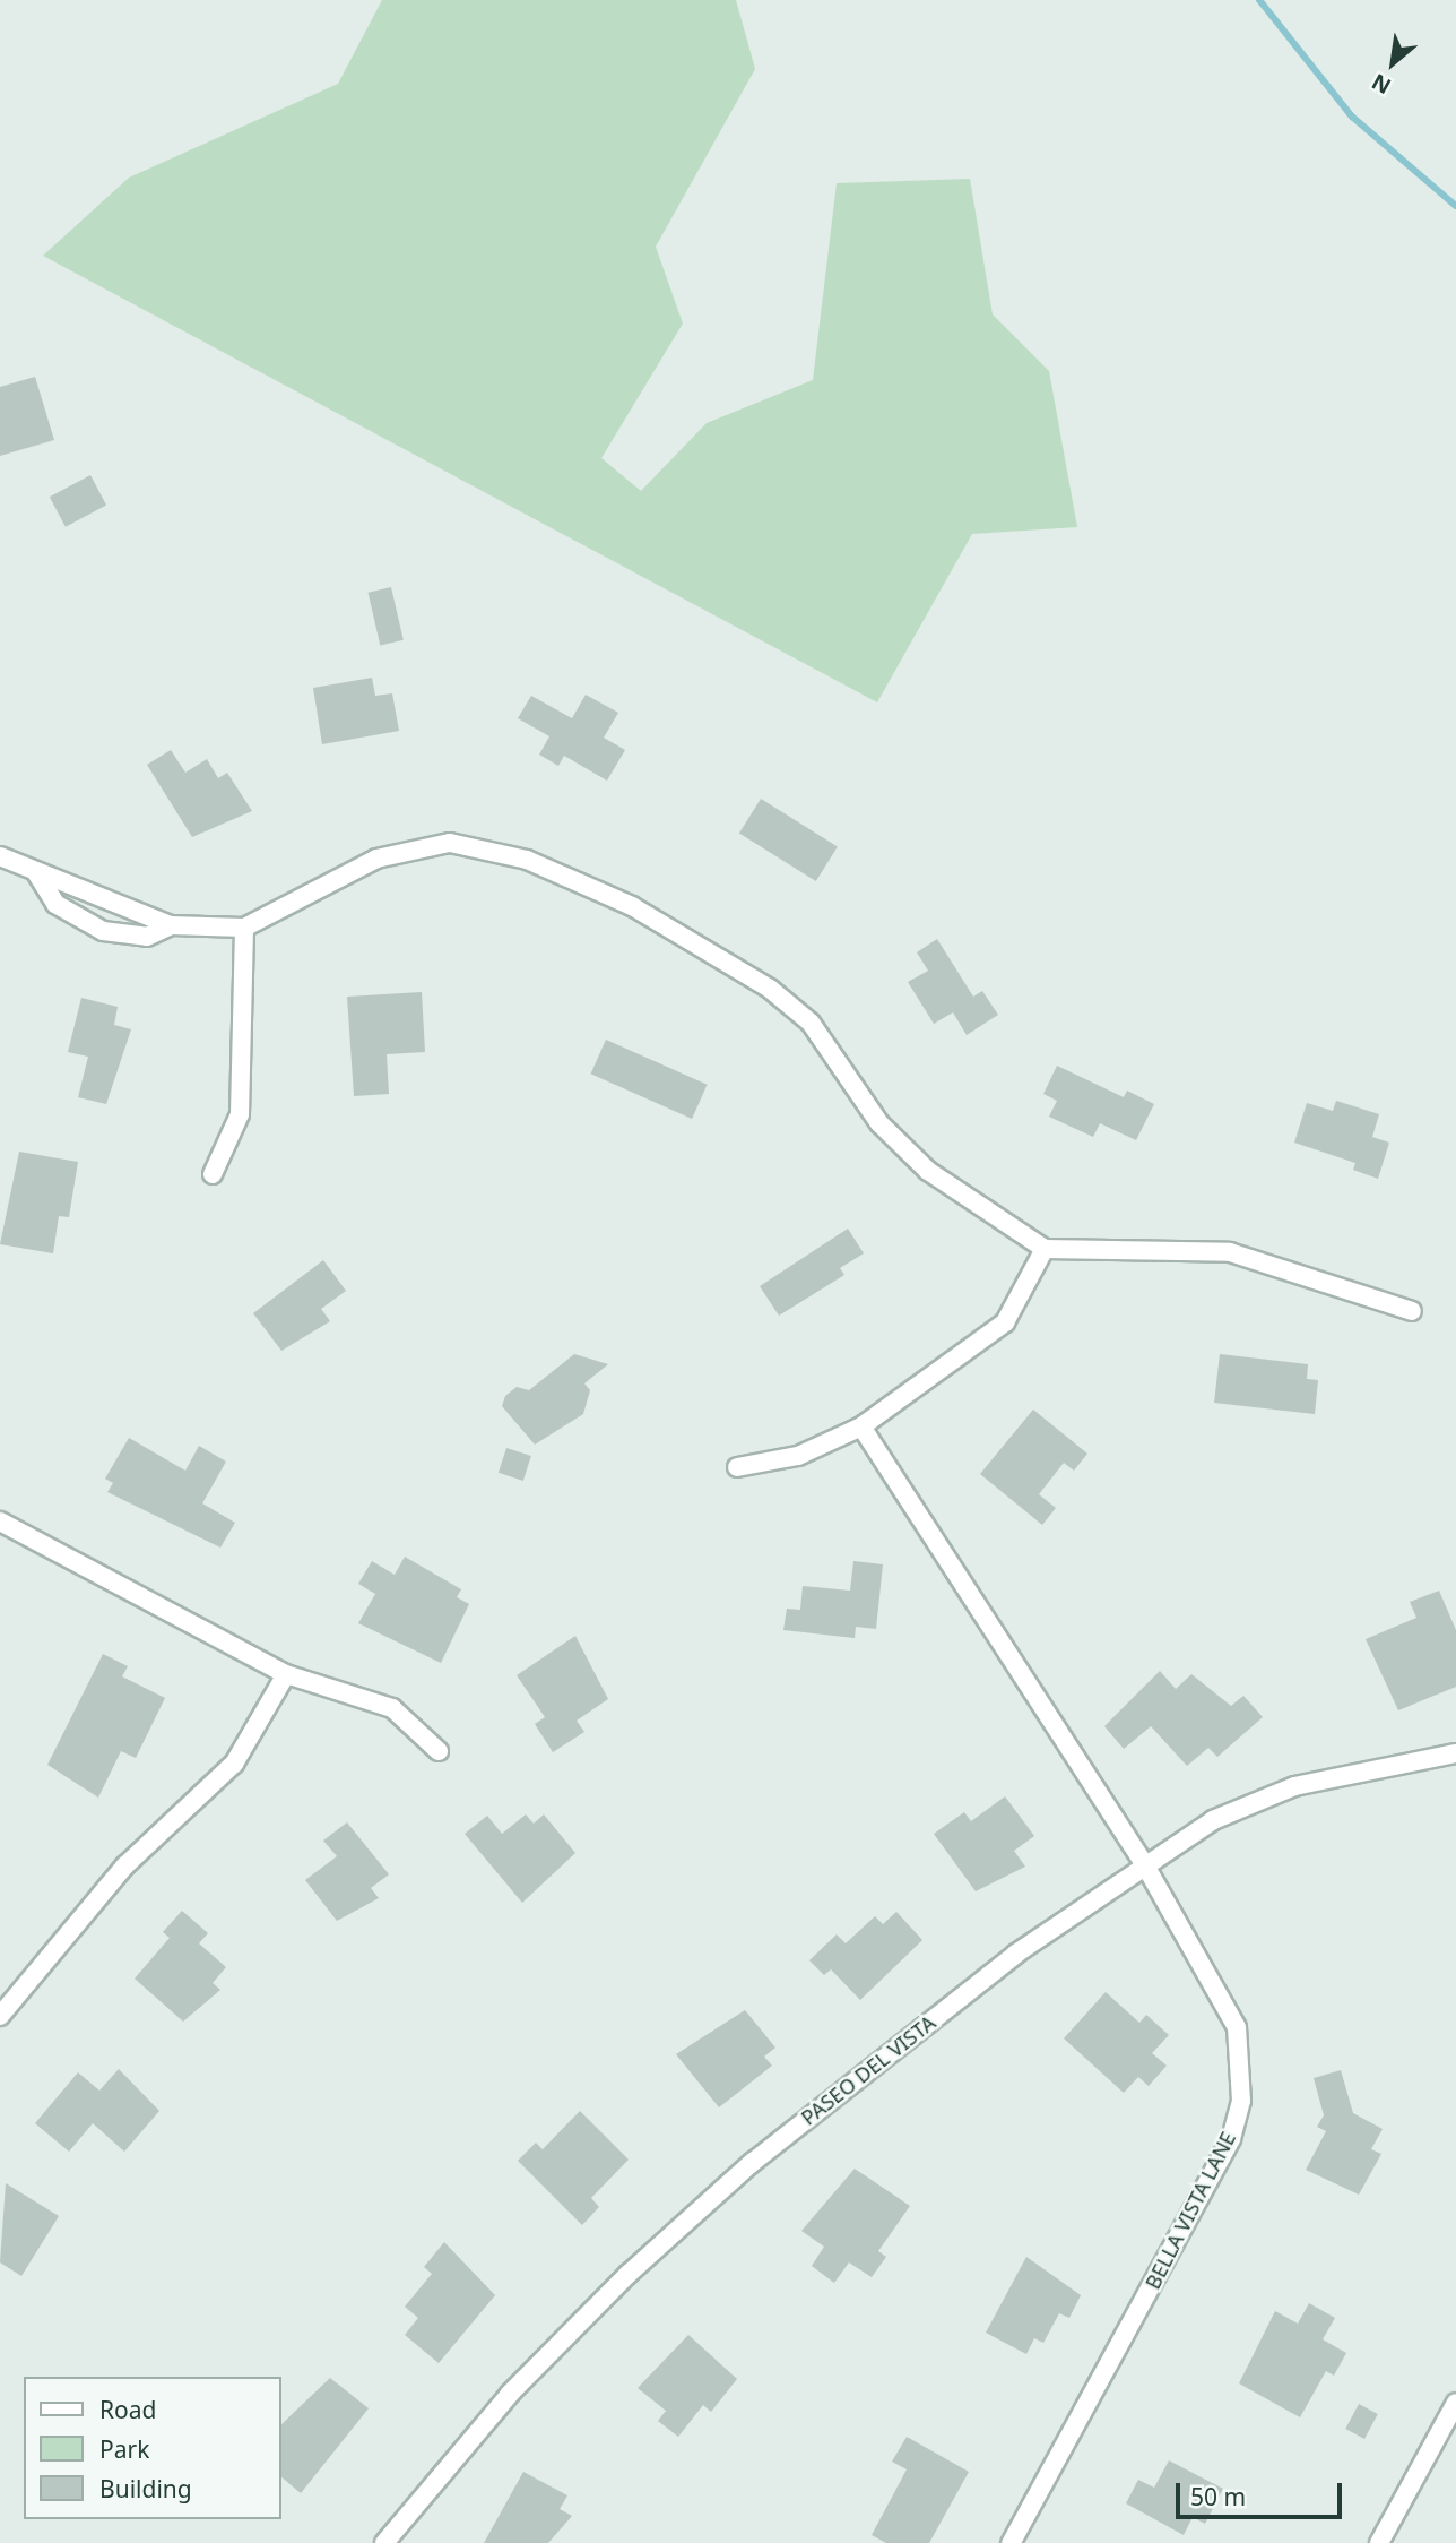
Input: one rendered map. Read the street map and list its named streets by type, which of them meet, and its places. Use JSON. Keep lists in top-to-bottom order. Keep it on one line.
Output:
{"streets":{"street":["PASEO DEL VISTA","BELLA VISTA LANE"]},"crossings":[["PASEO DEL VISTA","BELLA VISTA LANE"]],"legend":["Road","Park","Building"],"scale_bar":"50 m","north":"bottom left"}
